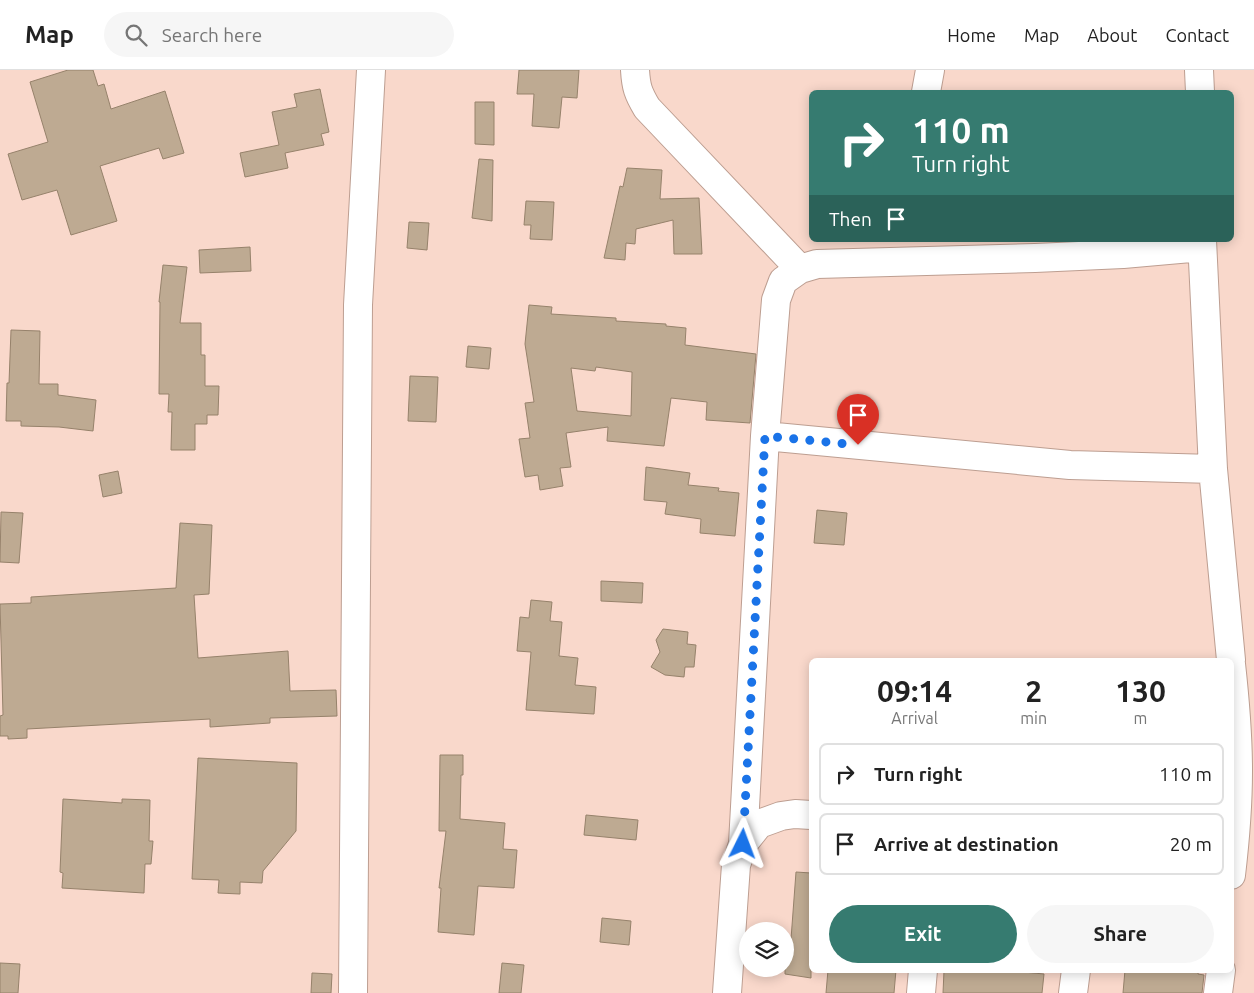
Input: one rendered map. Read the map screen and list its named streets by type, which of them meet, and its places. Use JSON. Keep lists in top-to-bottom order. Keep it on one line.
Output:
{"page":{"header":"Map","search":"Search here","nav":["Home","Map","About","Contact"],"turn":["110 m","Turn right"],"then":"Then","eta":["09:14","Arrival","2","min","130","m"],"list":[{"name":"Turn right","value":"110 m"},{"name":"Arrive at destination","value":"20 m"}],"buttons":["Exit","Share"]}}
